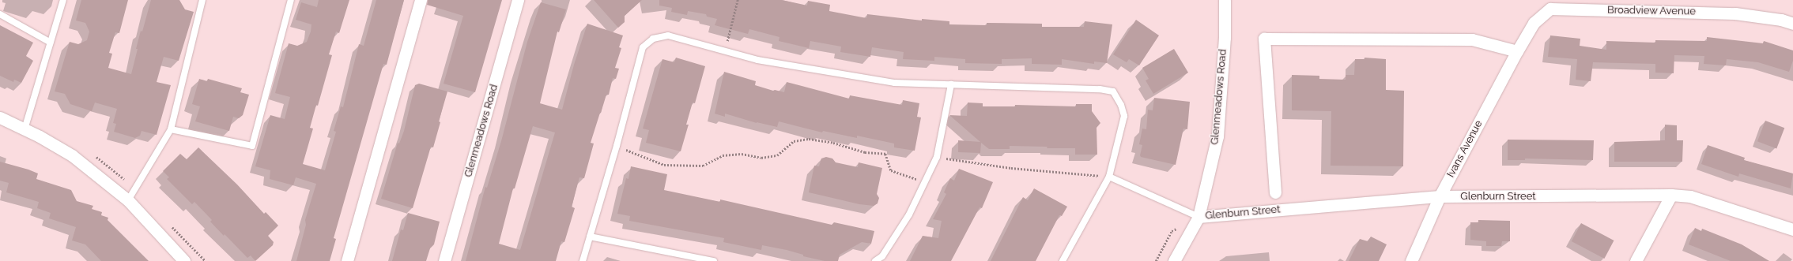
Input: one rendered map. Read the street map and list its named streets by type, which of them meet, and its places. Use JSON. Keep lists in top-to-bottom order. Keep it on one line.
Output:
{"streets":{"street":["Broadview Avenue","Glenmeadows Road","Ivans Avenue","Glenburn Street"]},"crossings":[["Broadview Avenue","Ivans Avenue"],["Glenmeadows Road","Glenburn Street"],["Ivans Avenue","Glenburn Street"]]}
